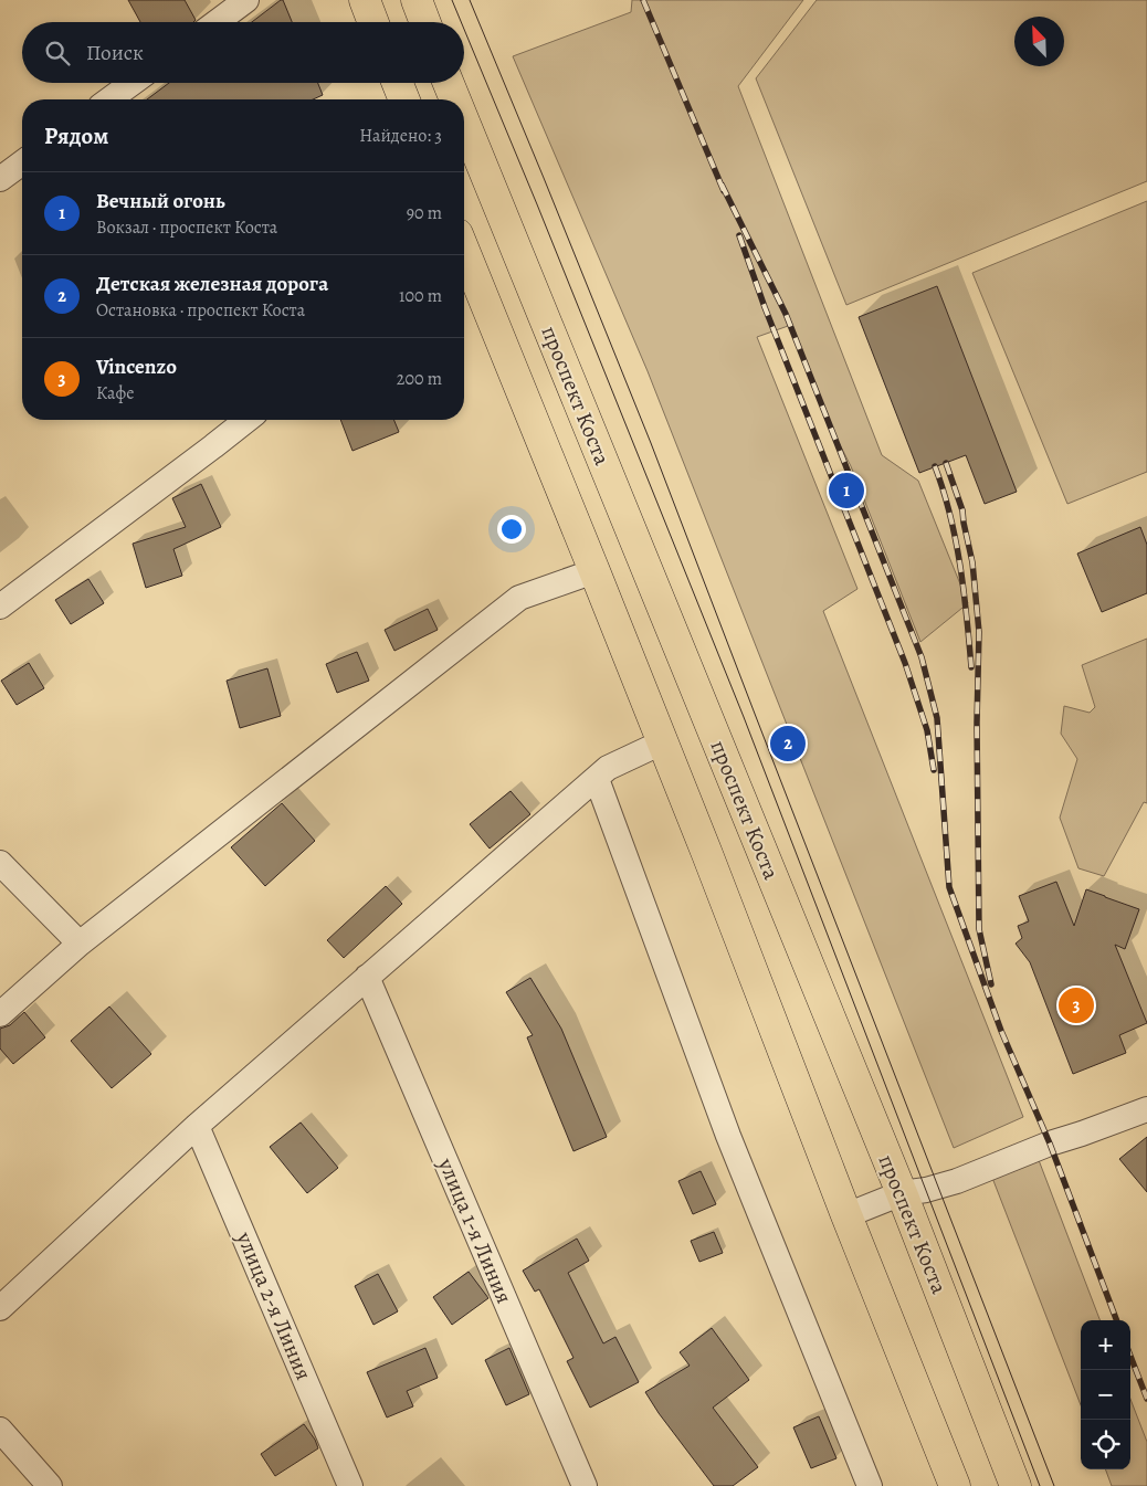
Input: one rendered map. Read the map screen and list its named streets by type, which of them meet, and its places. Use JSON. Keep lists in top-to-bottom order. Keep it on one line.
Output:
{"streets":{"main road":["проспект Коста"],"street":["улица 1-я Линия","улица 2-я Линия"]},"north":"top left","page":{"search":"Поиск","heading":["Рядом","Найдено: 3"],"list":[{"mark":"1","name":"Вечный огонь","note":"Вокзал · проспект Коста","value":"90 m"},{"mark":"2","name":"Детская железная дорога","note":"Остановка · проспект Коста","value":"100 m"},{"mark":"3","name":"Vincenzo","note":"Кафе","value":"200 m"}],"pins":["1","2","3"],"map_buttons":["+","−"]}}
